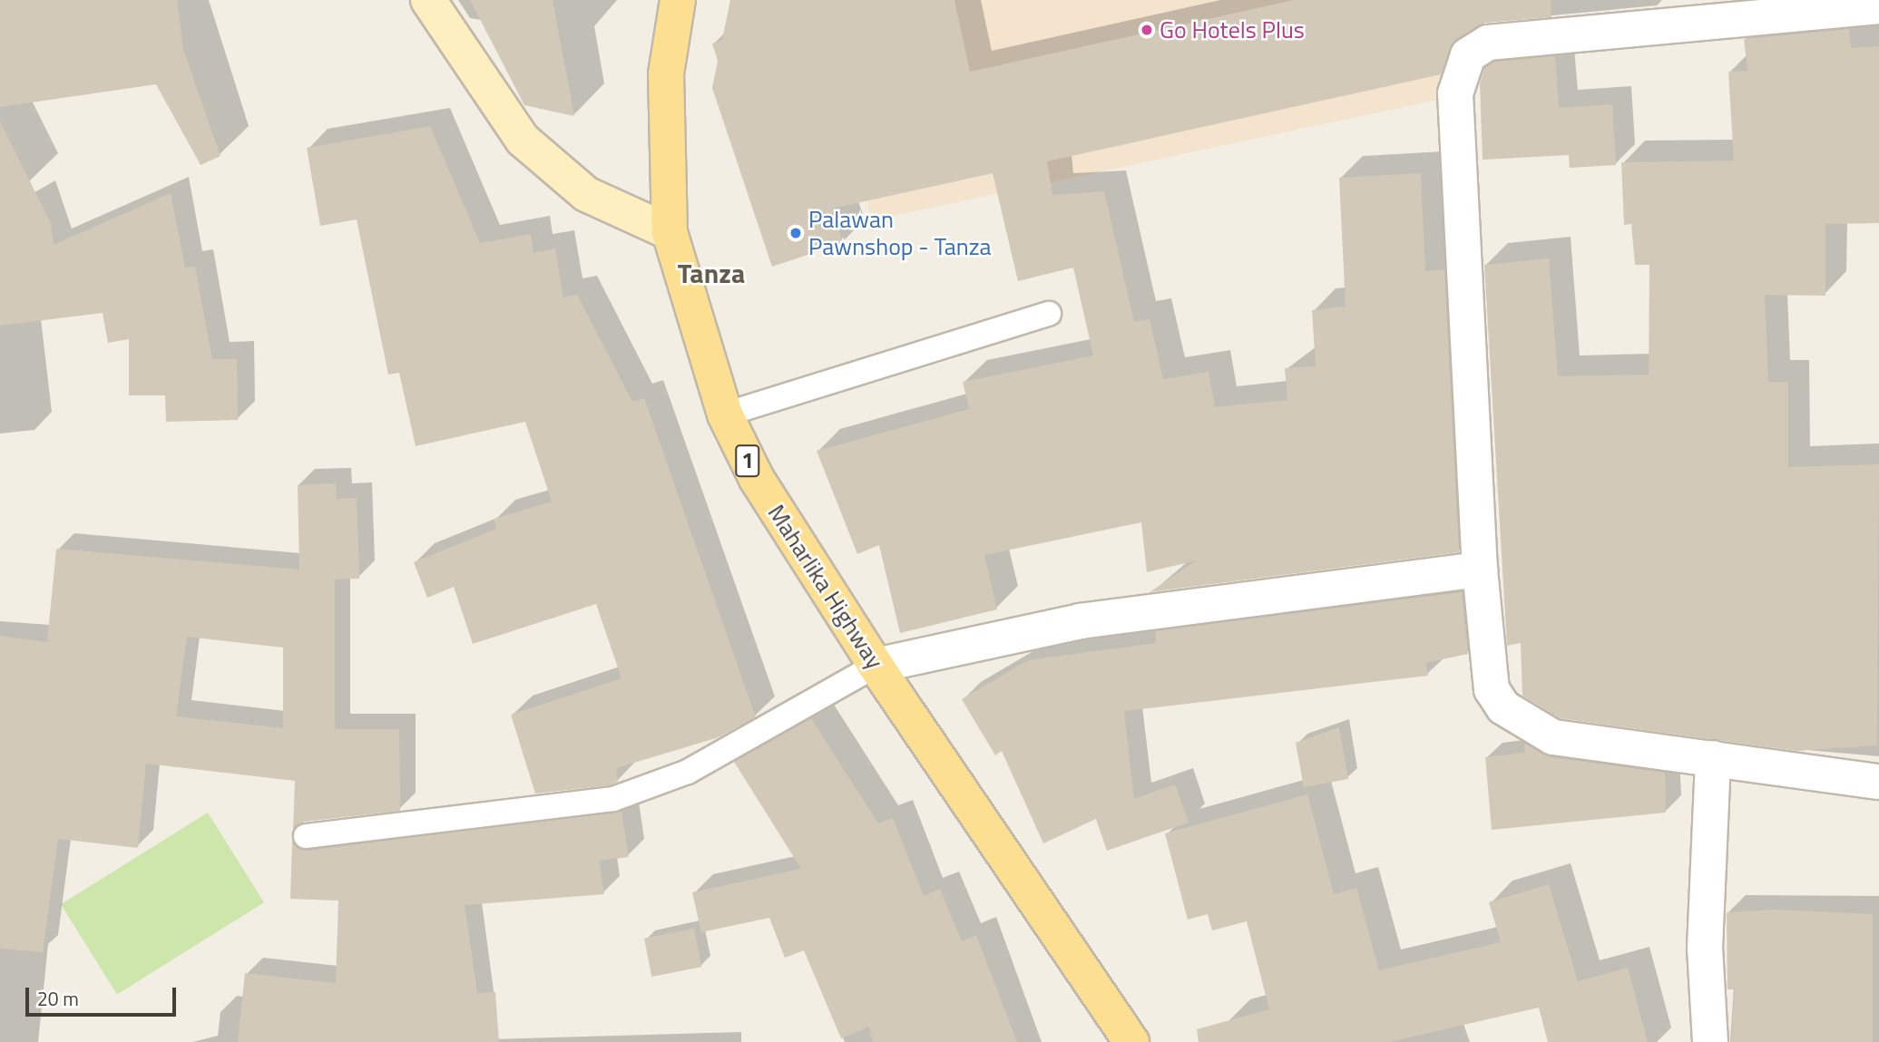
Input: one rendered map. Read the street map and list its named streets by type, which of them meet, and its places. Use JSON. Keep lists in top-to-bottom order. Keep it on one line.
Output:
{"streets":{"main road":["1","Maharlika Highway"]},"districts":["Tanza"],"places":["Go Hotels Plus","Palawan Pawnshop - Tanza"],"scale_bar":"20 m"}
